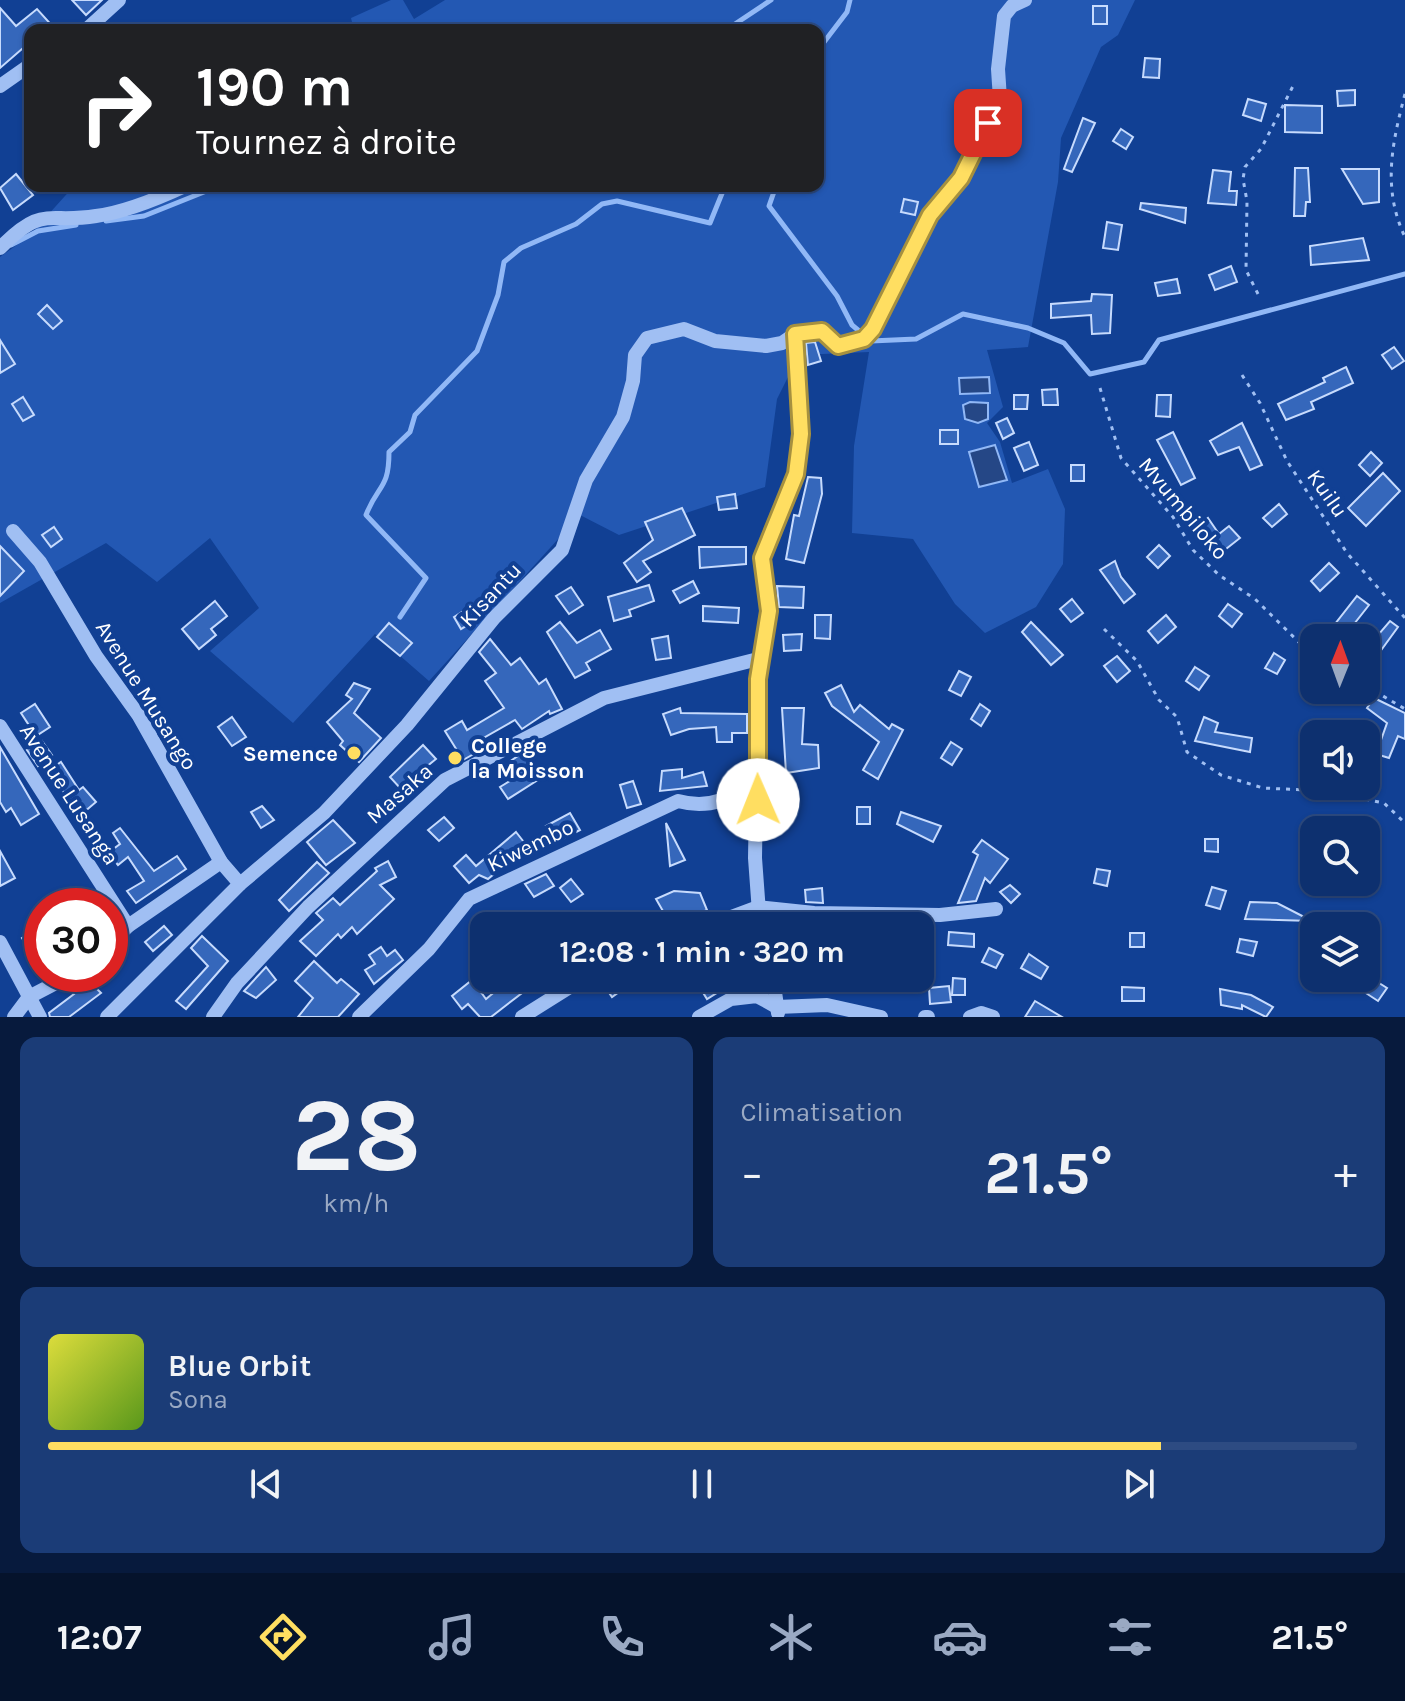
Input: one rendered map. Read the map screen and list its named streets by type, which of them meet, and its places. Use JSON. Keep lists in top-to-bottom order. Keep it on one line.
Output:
{"streets":{"street":["Kisantu","Avenue Musango","Masaka","Avenue Lusanga","Kiwembo"],"path":["Kuilu","Mvumbiloko"]},"crossings":[["Kisantu","Avenue Musango"]],"places":["Semence","College la Moisson"],"north":"top","page":{"turn":["190 m","Tournez à droite"],"limit":"30","trip":"12:08 · 1 min · 320 m","tile":[["28","km/h"],"Climatisation"],"heat":["−","21.5°","+"],"song":["Blue Orbit","Sona"],"tabs":["12:07","21.5°"]}}
